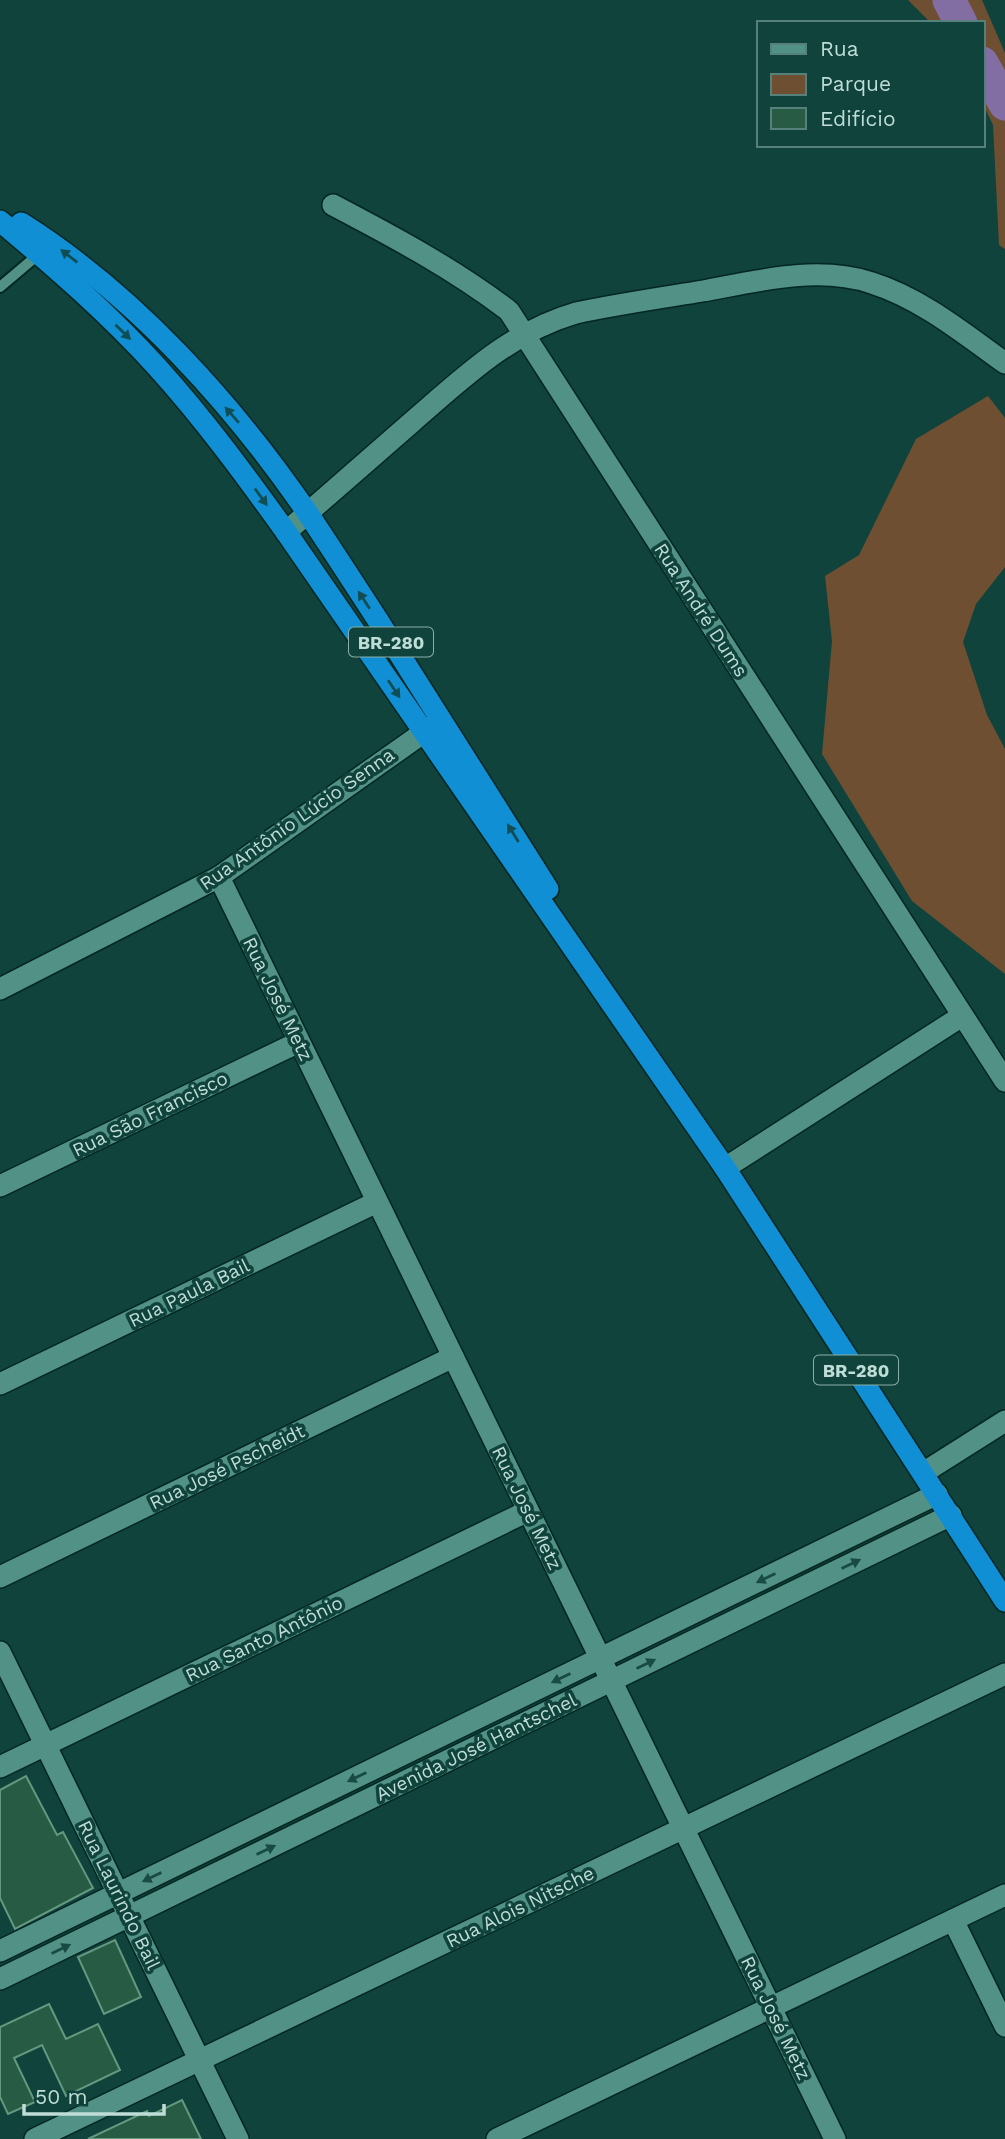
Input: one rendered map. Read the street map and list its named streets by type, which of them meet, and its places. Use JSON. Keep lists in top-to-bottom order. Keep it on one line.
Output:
{"streets":{"highway":["BR-280"],"street":["Rua André Dums","Rua Antônio Lúcio Senna","Rua José Metz","Rua São Francisco","Rua Paula Bail","Rua José Pscheidt","Rua Santo Antônio","Avenida José Hantschel","Rua Laurindo Bail","Rua Alois Nitsche"]},"crossings":[["BR-280","Rua Antônio Lúcio Senna"],["BR-280","Avenida José Hantschel"],["Rua Antônio Lúcio Senna","Rua José Metz"],["Rua José Metz","Rua São Francisco"],["Rua José Metz","Rua Paula Bail"],["Rua José Metz","Rua José Pscheidt"],["Rua José Metz","Rua Santo Antônio"],["Rua José Metz","Avenida José Hantschel"],["Rua José Metz","Rua Alois Nitsche"],["Rua Santo Antônio","Rua Laurindo Bail"],["Avenida José Hantschel","Rua Laurindo Bail"],["Rua Laurindo Bail","Rua Alois Nitsche"]],"legend":["Rua","Parque","Edifício"],"scale_bar":"50 m"}
